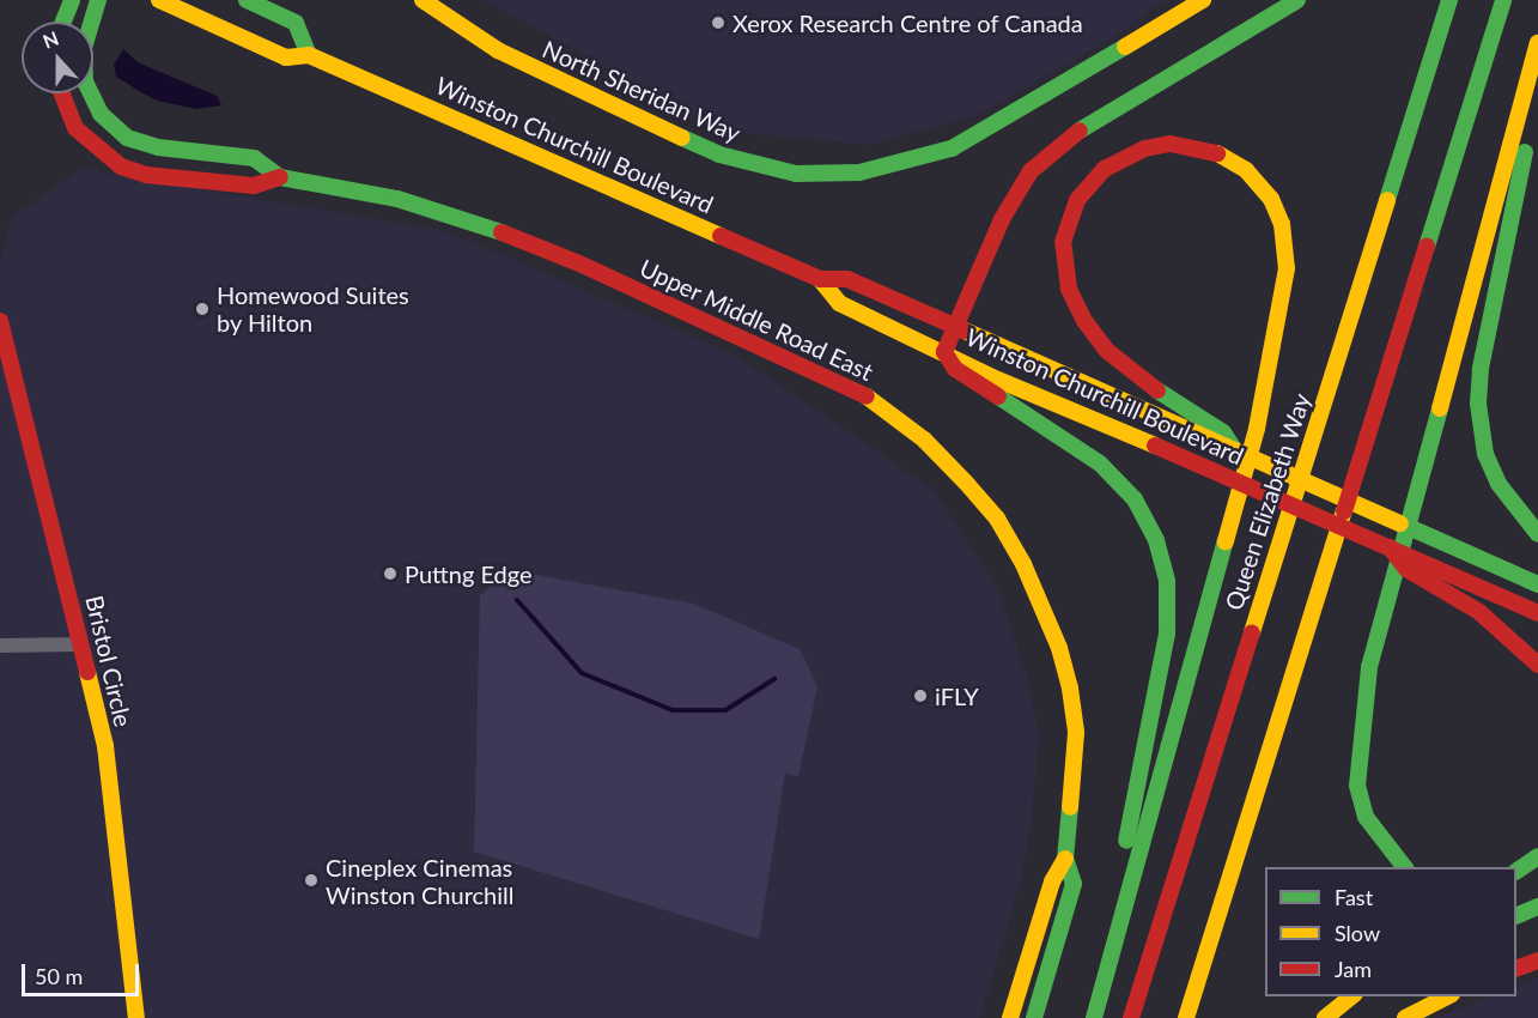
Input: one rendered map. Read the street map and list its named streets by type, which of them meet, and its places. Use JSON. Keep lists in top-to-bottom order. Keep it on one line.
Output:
{"streets":{"main road":["North Sheridan Way","Winston Churchill Boulevard","Upper Middle Road East","Queen Elizabeth Way","Bristol Circle"]},"places":["Xerox Research Centre of Canada","Homewood Suites by Hilton","Puttng Edge","iFLY","Cineplex Cinemas Winston Churchill"],"legend":["Fast","Slow","Jam"],"scale_bar":"50 m","north":"top"}
